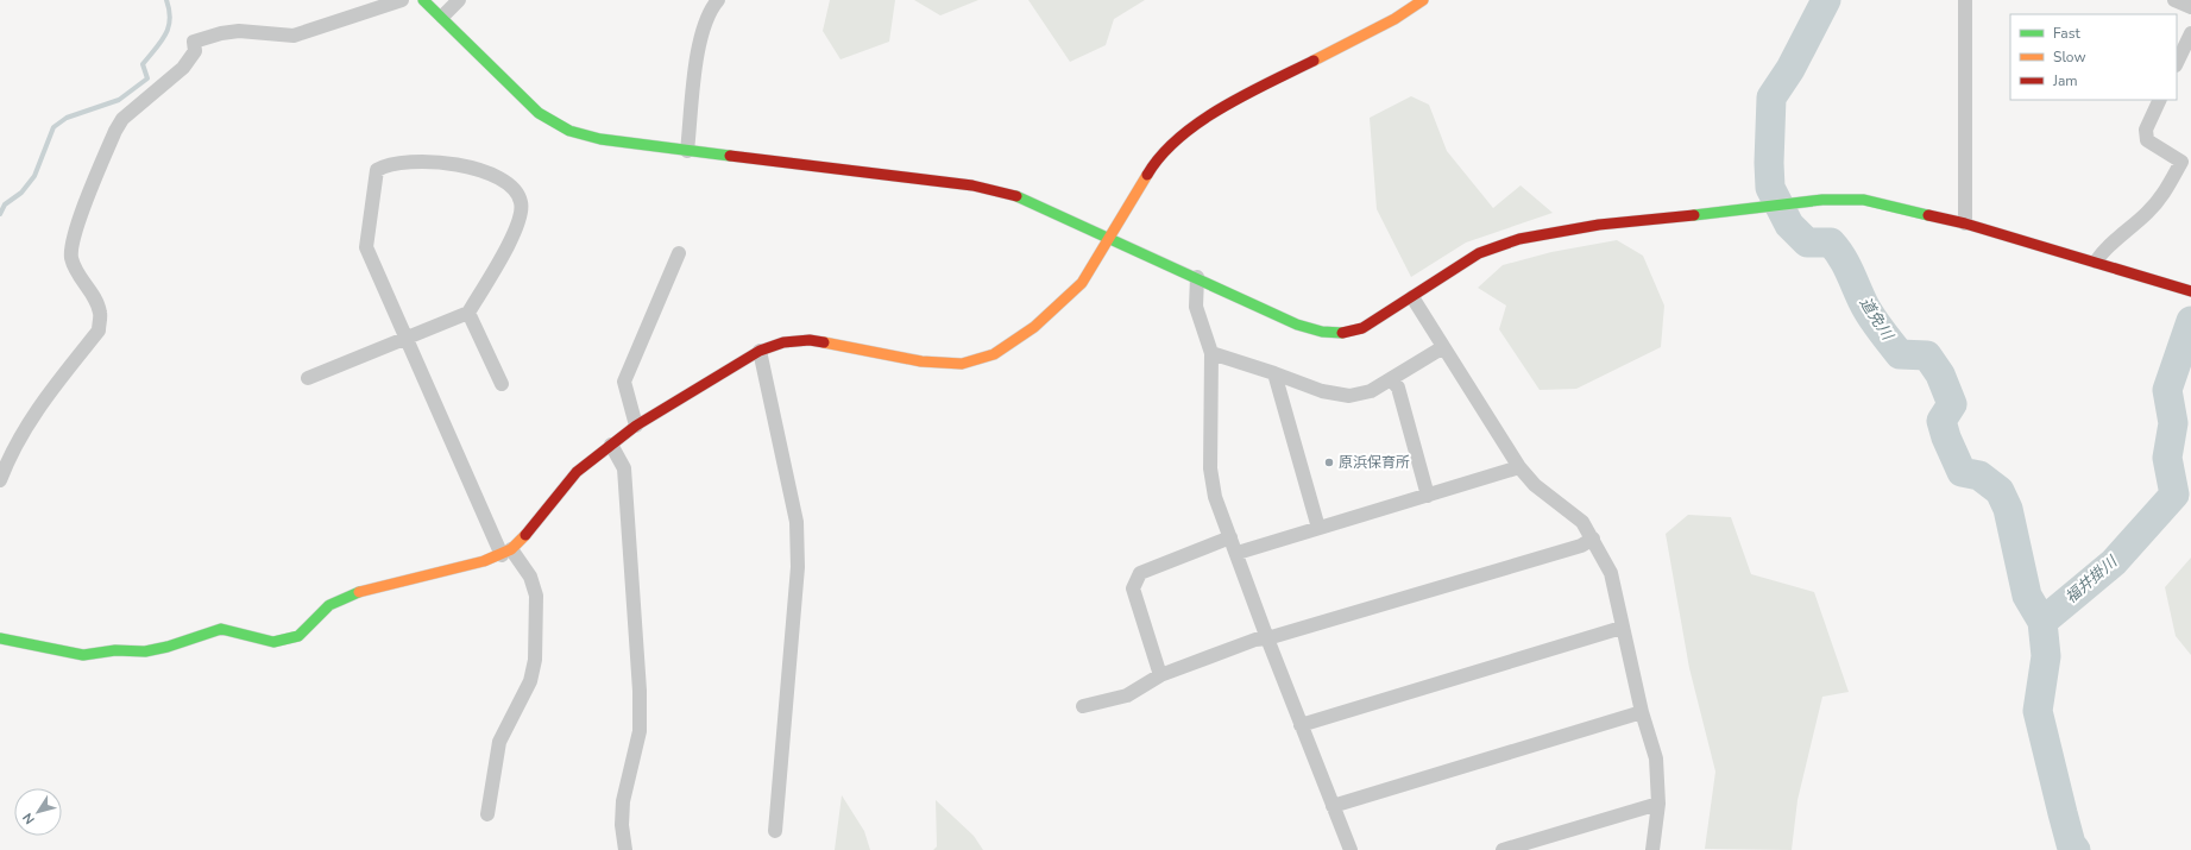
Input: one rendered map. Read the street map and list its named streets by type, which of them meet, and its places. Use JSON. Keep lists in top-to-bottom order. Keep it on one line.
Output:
{"water":["道免川","福井掛川"],"places":["原浜保育所"],"legend":["Fast","Slow","Jam"],"north":"bottom left"}
